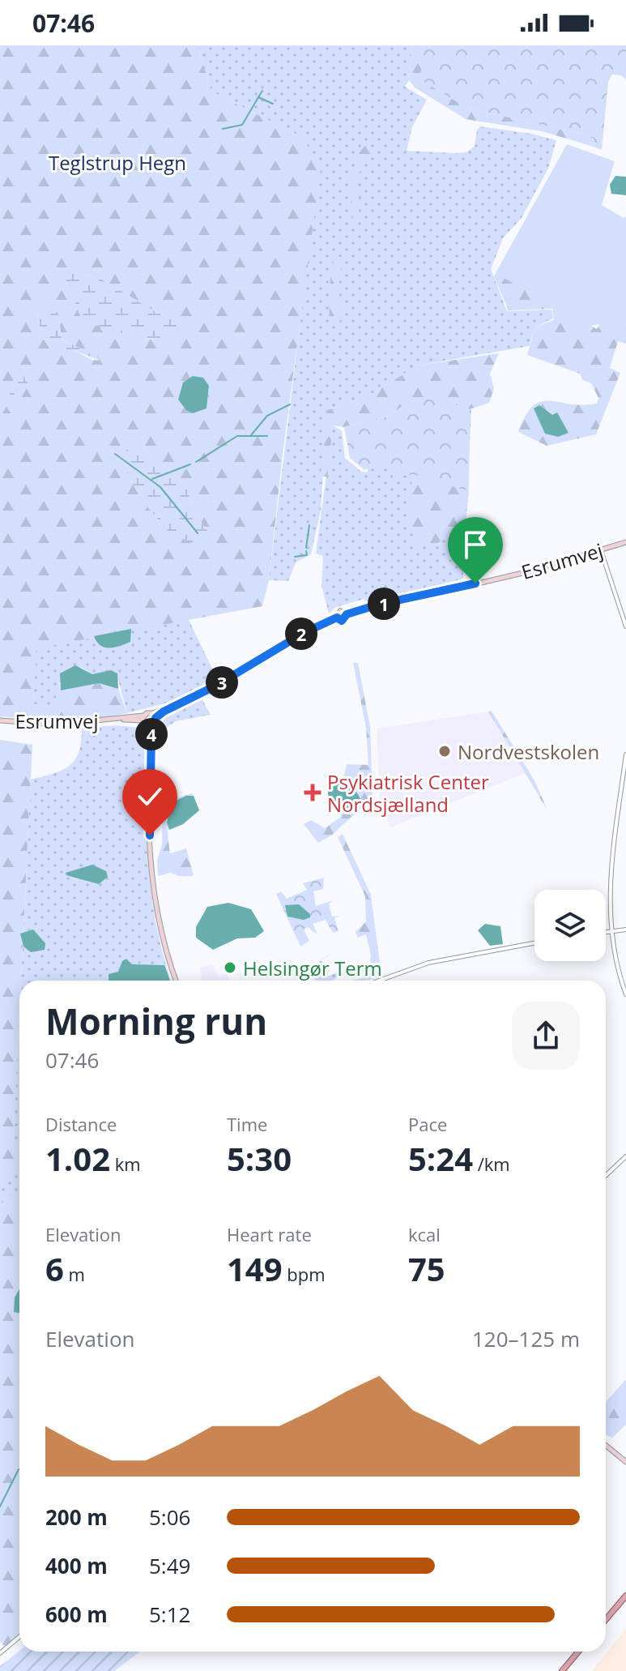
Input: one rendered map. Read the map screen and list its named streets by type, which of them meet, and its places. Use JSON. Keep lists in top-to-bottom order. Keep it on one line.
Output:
{"streets":{"main road":["Esrumvej"]},"parks":["Teglstrup Hegn"],"places":{"other":["Nordvestskolen","Helsingør Term"],"health":["Psykiatrisk Center Nordsjælland"]},"page":{"status":"07:46","pins":["1","2","3","4"],"heading":["Morning run","07:46"],"stats":[["Distance","1.02 km"],["Time","5:30"],["Pace","5:24 /km"],["Elevation","6 m"],["Heart rate","149 bpm"],["kcal","75"]],"chart":["Elevation","120–125 m"],"list":[{"name":"200 m","note":"5:06"},{"name":"400 m","note":"5:49"},{"name":"600 m","note":"5:12"}]}}
